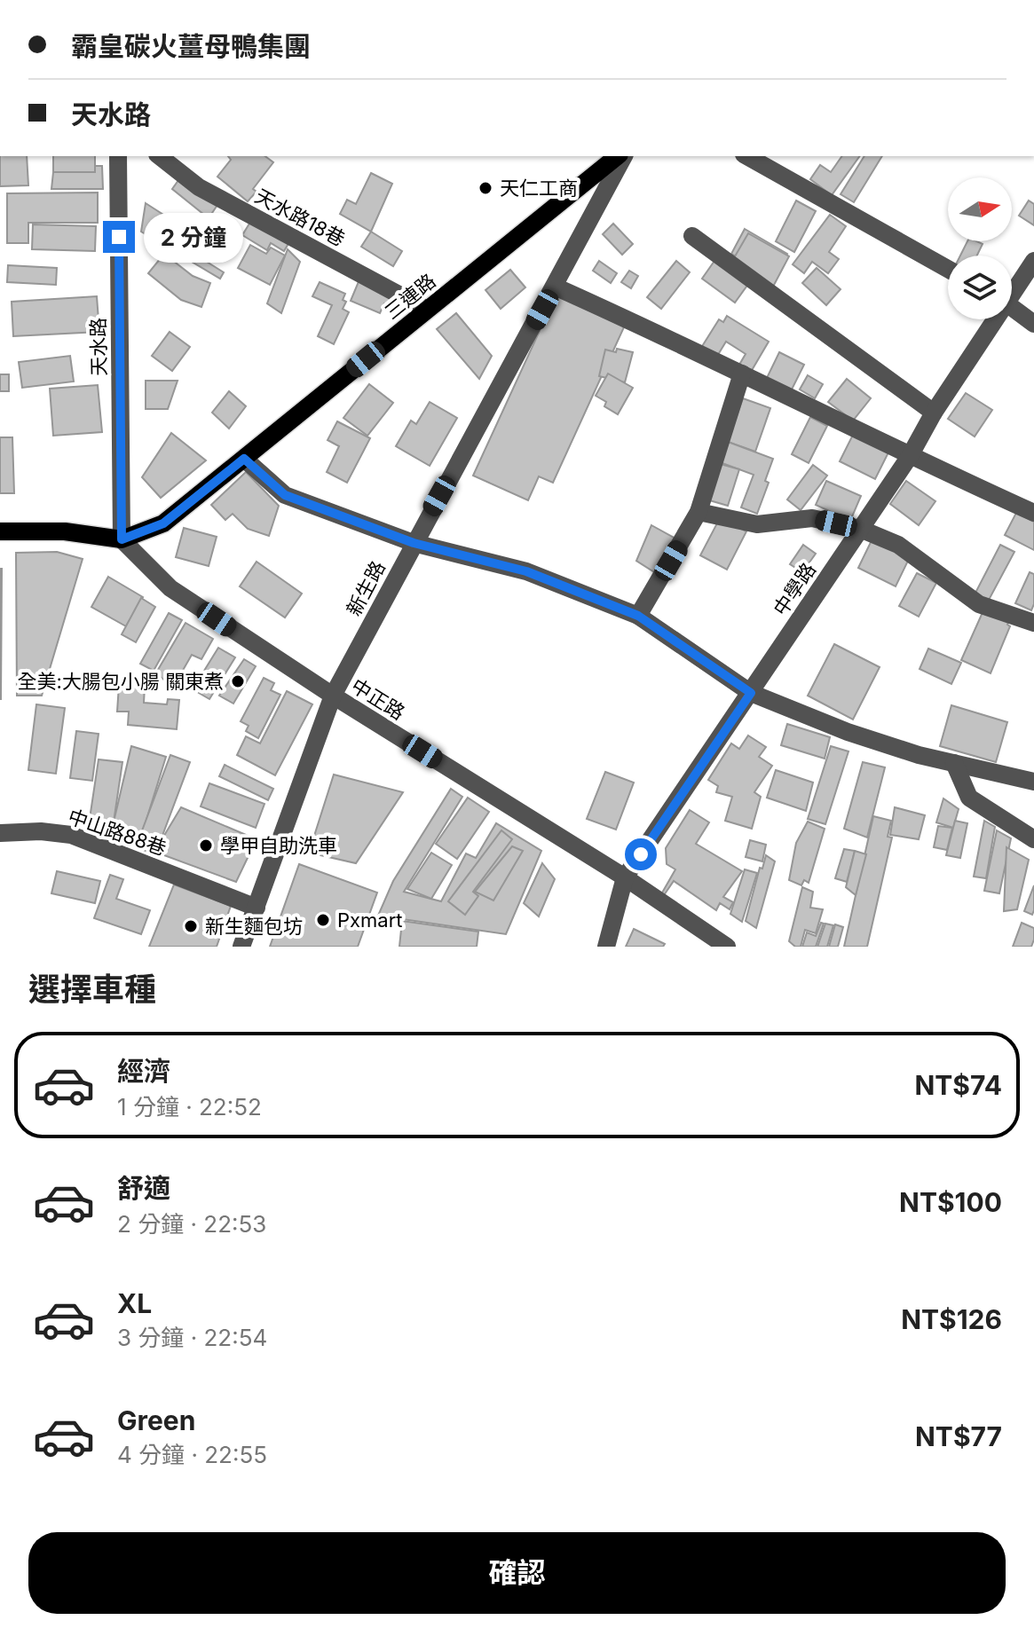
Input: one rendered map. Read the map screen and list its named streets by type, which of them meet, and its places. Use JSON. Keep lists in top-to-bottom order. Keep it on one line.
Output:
{"streets":{"main road":["三連路"],"street":["天水路18巷","天水路","新生路","中學路","中正路","中山路88巷"]},"crossings":[["天水路18巷","三連路"],["三連路","天水路"],["三連路","中正路"],["天水路","中正路"],["新生路","中正路"],["新生路","中山路88巷"],["中學路","中正路"]],"places":["天仁工商","全美:大腸包小腸 關東煮","學甲自助洗車","Pxmart","新生麵包坊"],"north":"right","page":{"banner":["霸皇碳火薑母鴨集團","天水路"],"bubble":"2 分鐘","heading":"選擇車種","list":[{"name":"經濟","note":"1 分鐘 · 22:52","value":"NT$74"},{"name":"舒適","note":"2 分鐘 · 22:53","value":"NT$100"},{"name":"XL","note":"3 分鐘 · 22:54","value":"NT$126"},{"name":"Green","note":"4 分鐘 · 22:55","value":"NT$77"}],"buttons":"確認"}}
